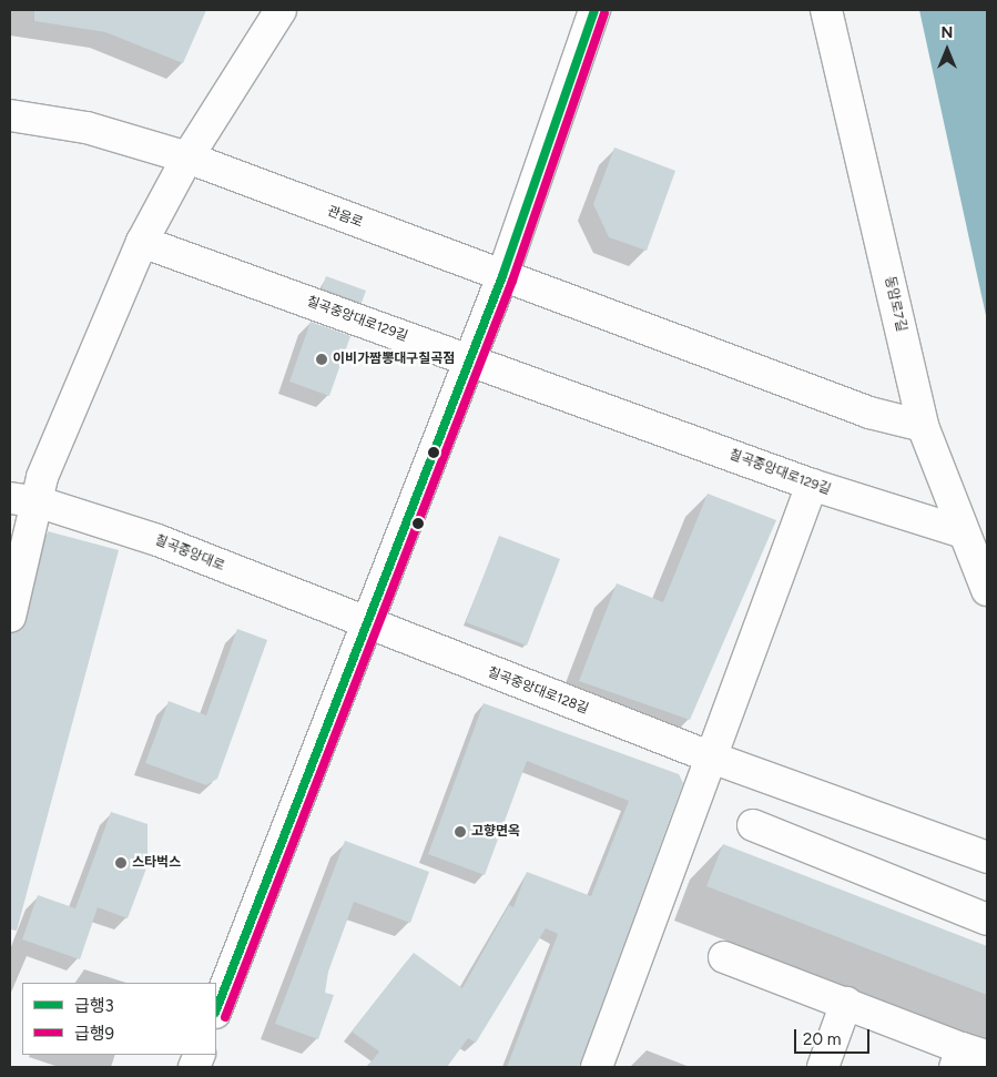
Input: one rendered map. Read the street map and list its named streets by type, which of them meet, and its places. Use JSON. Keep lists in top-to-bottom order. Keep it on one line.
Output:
{"streets":{"street":["관음로","동암로7길","칠곡중앙대로129길","칠곡중앙대로","칠곡중앙대로128길"]},"crossings":[["관음로","동암로7길"],["동암로7길","칠곡중앙대로129길"],["칠곡중앙대로","칠곡중앙대로128길"]],"places":["이비가짬뽕대구칠곡점","고향면옥","스타벅스"],"lines":["transit line 급행3","transit line 급행9"],"legend":["급행3","급행9"],"scale_bar":"20 m","north":"top"}
